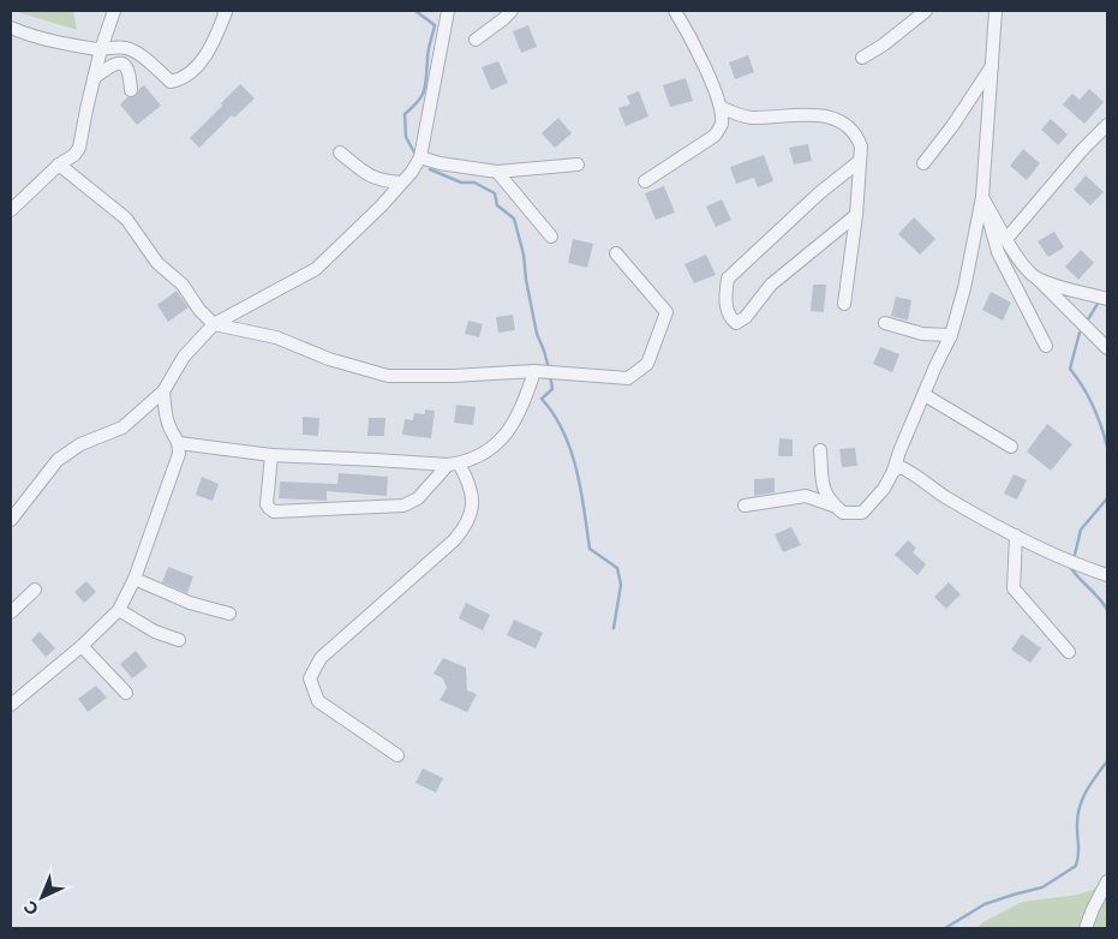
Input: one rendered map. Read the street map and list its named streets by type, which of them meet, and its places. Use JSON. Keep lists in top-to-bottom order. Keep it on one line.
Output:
{"north":"bottom left"}
